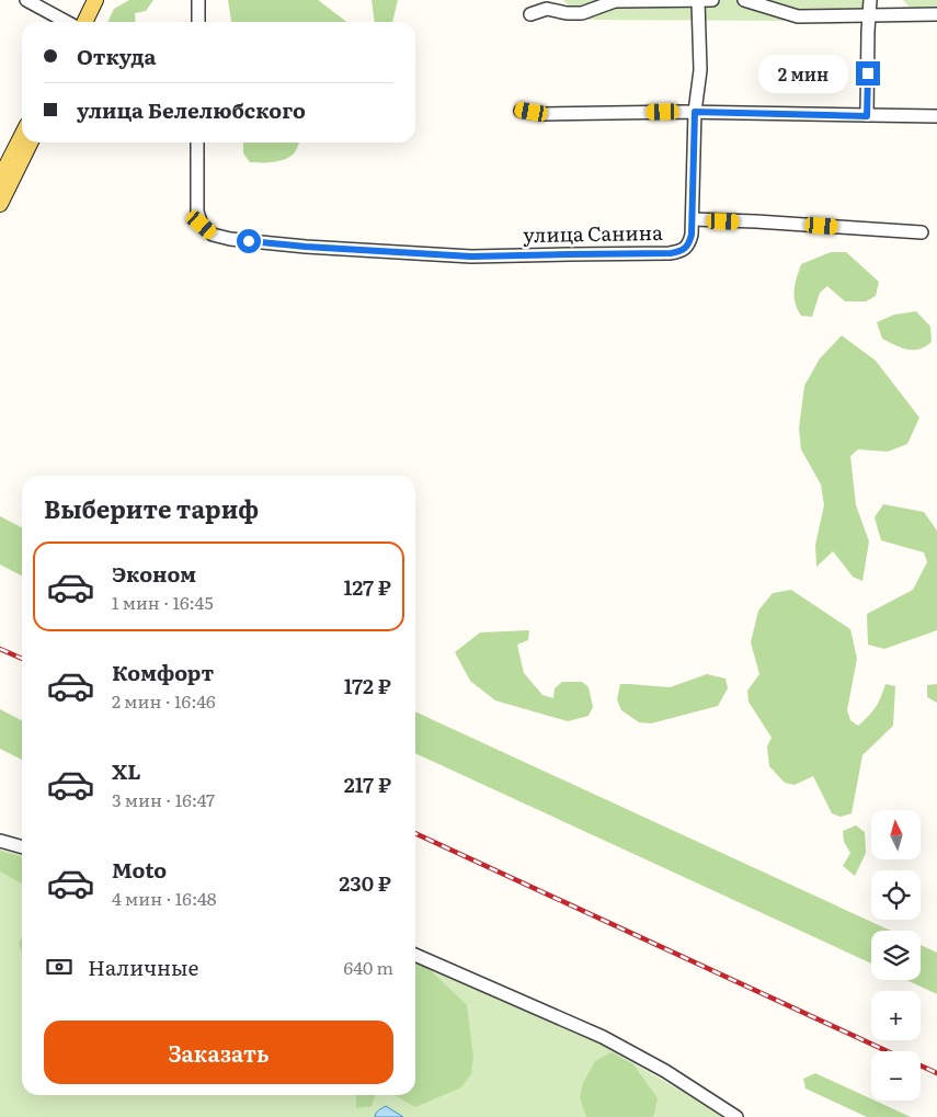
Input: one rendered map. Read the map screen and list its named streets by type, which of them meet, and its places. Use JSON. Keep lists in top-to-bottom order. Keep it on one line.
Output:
{"streets":{"street":["улица Санина"]},"north":"top","page":{"banner":["Откуда","улица Белелюбского"],"bubble":"2 мин","heading":"Выберите тариф","list":[{"name":"Эконом","note":"1 мин · 16:45","value":"127 ₽"},{"name":"Комфорт","note":"2 мин · 16:46","value":"172 ₽"},{"name":"XL","note":"3 мин · 16:47","value":"217 ₽"},{"name":"Moto","note":"4 мин · 16:48","value":"230 ₽"}],"map_buttons":["+","−"],"pay":["Наличные","640 m"],"buttons":"Заказать"}}
